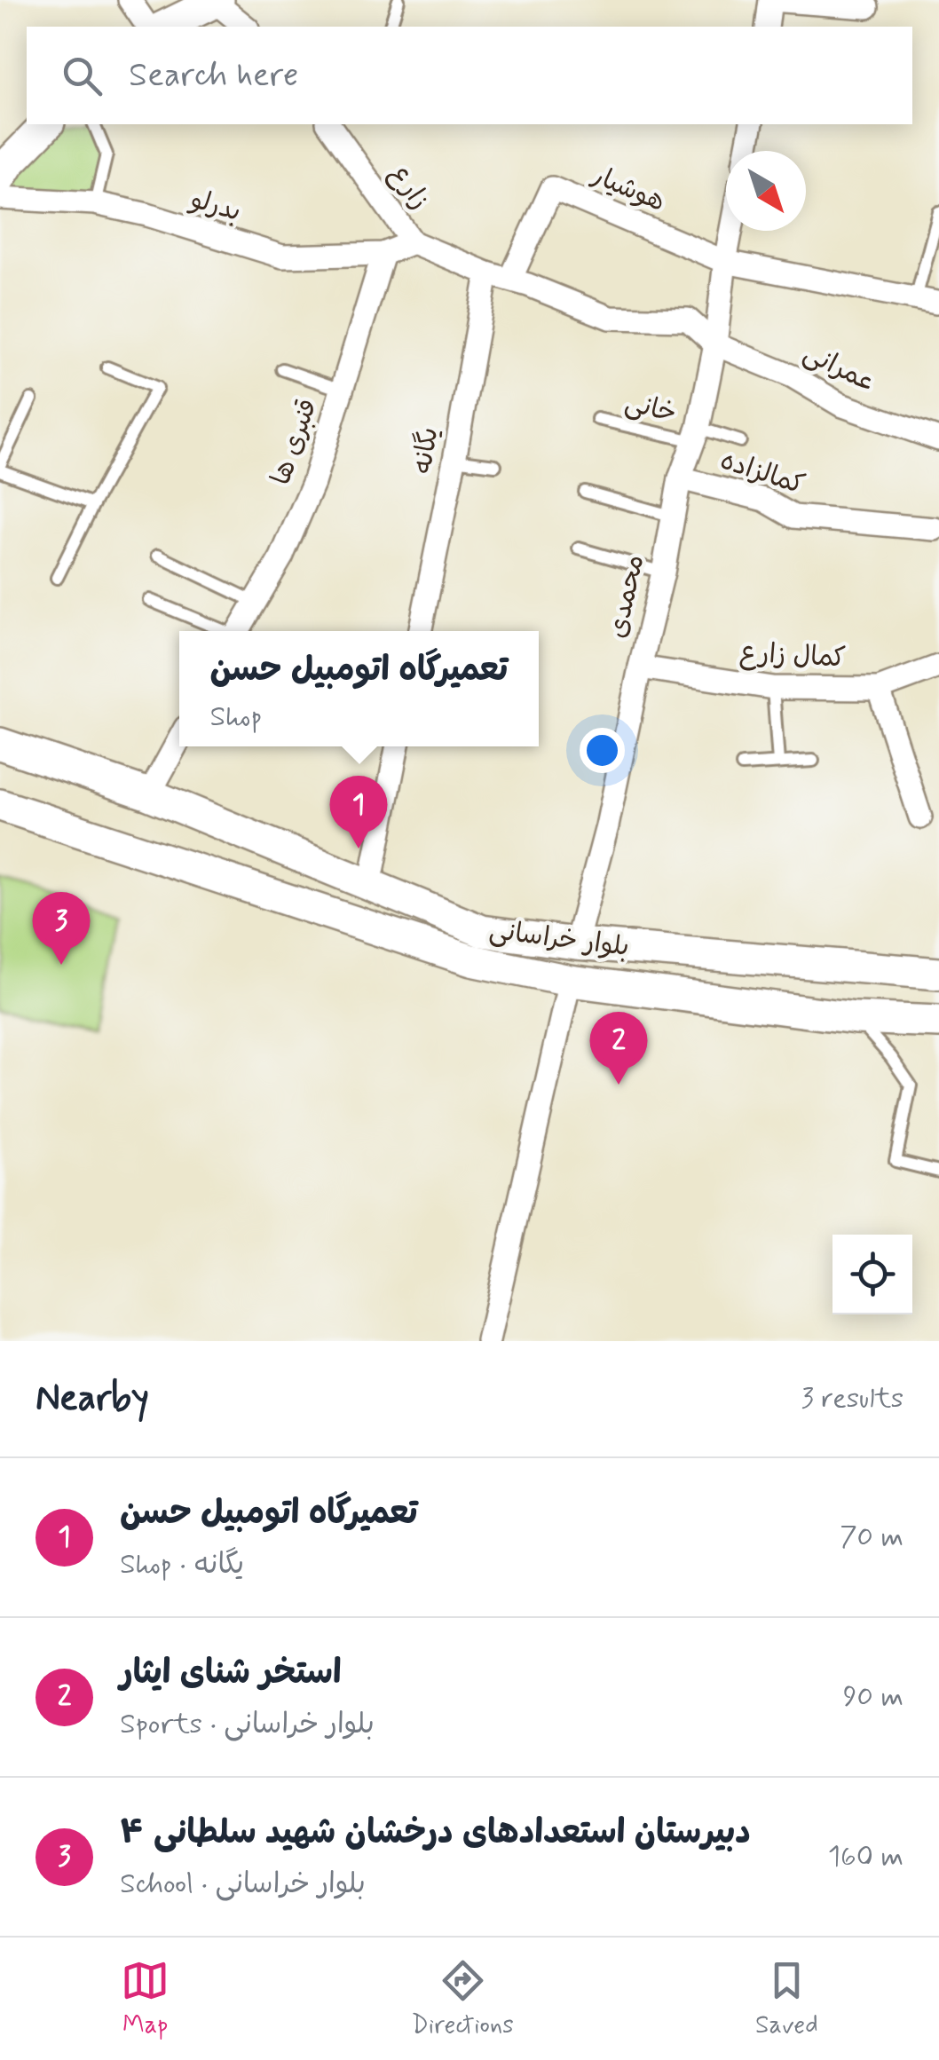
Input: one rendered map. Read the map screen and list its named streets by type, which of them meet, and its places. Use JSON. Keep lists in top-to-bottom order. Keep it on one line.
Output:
{"streets":{"street":["زارع","هوشیار","بدرلو","عمرانی","قنبری ها","یگانه","کمالزاده","محمدی","کمال زارع","بلوار خراسانی"],"lane":["خانی"]},"crossings":[["زارع","بدرلو"],["هوشیار","محمدی"],["بدرلو","قنبری ها"],["عمرانی","محمدی"],["خانی","محمدی"],["کمالزاده","محمدی"],["محمدی","کمال زارع"],["محمدی","بلوار خراسانی"]],"north":"bottom right","page":{"search":"Search here","popup":["تعمیرگاه اتومبیل حسن","Shop"],"pins":["1","3","2"],"heading":["Nearby","3 results"],"list":[{"mark":"1","name":"تعمیرگاه اتومبیل حسن","note":"Shop · یگانه","value":"70 m"},{"mark":"2","name":"استخر شنای ایثار","note":"Sports · بلوار خراسانی","value":"90 m"},{"mark":"3","name":"۴ دبیرستان استعدادهای درخشان شهید سلطانی","note":"School · بلوار خراسانی","value":"160 m"}],"nav":["Map","Directions","Saved"]}}
